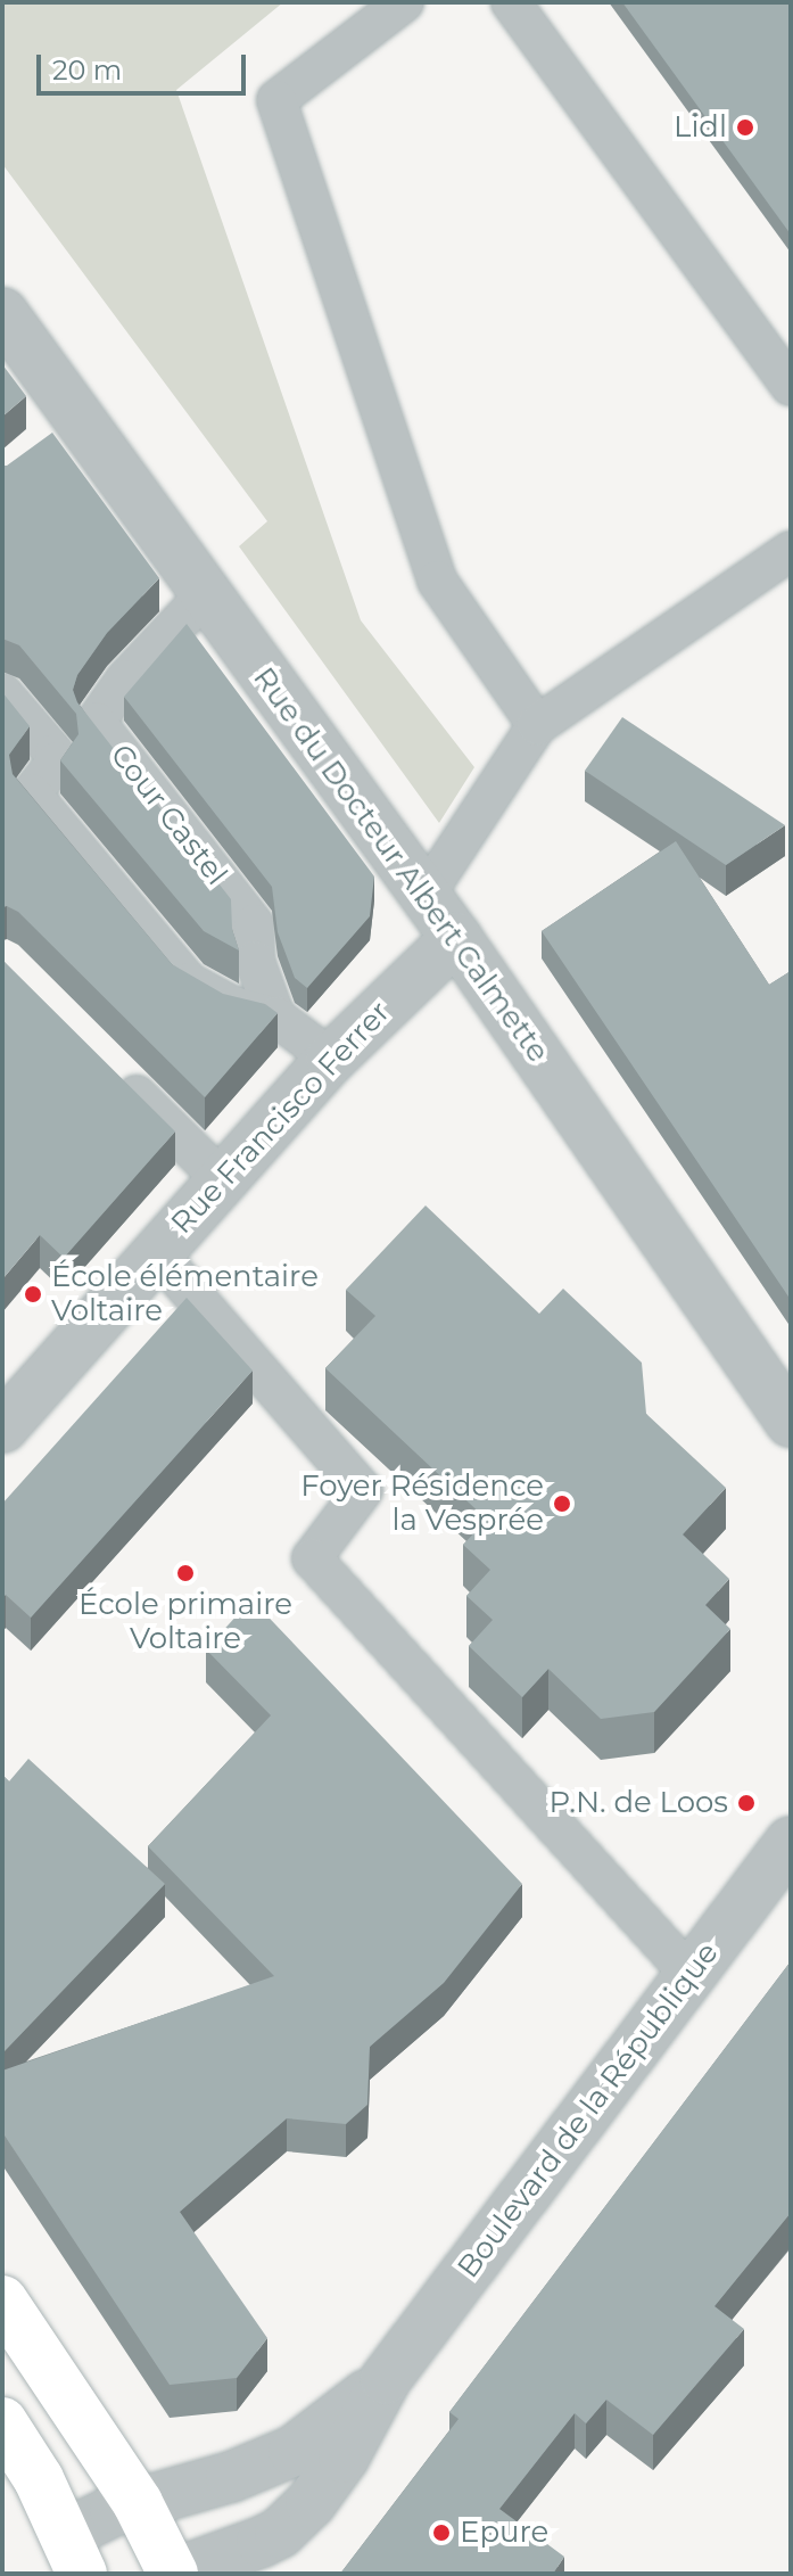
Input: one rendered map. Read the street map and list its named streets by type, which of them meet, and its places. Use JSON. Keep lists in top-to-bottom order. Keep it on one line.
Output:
{"streets":{"street":["Rue du Docteur Albert Calmette","Rue Francisco Ferrer","Boulevard de la République"],"lane":["Cour Castel"]},"crossings":[["Cour Castel","Rue du Docteur Albert Calmette"],["Rue du Docteur Albert Calmette","Rue Francisco Ferrer"]],"places":["Lidl","École élémentaire Voltaire","Foyer Résidence la Vesprée","École primaire Voltaire","P.N. de Loos","Epure"],"scale_bar":"20 m"}
